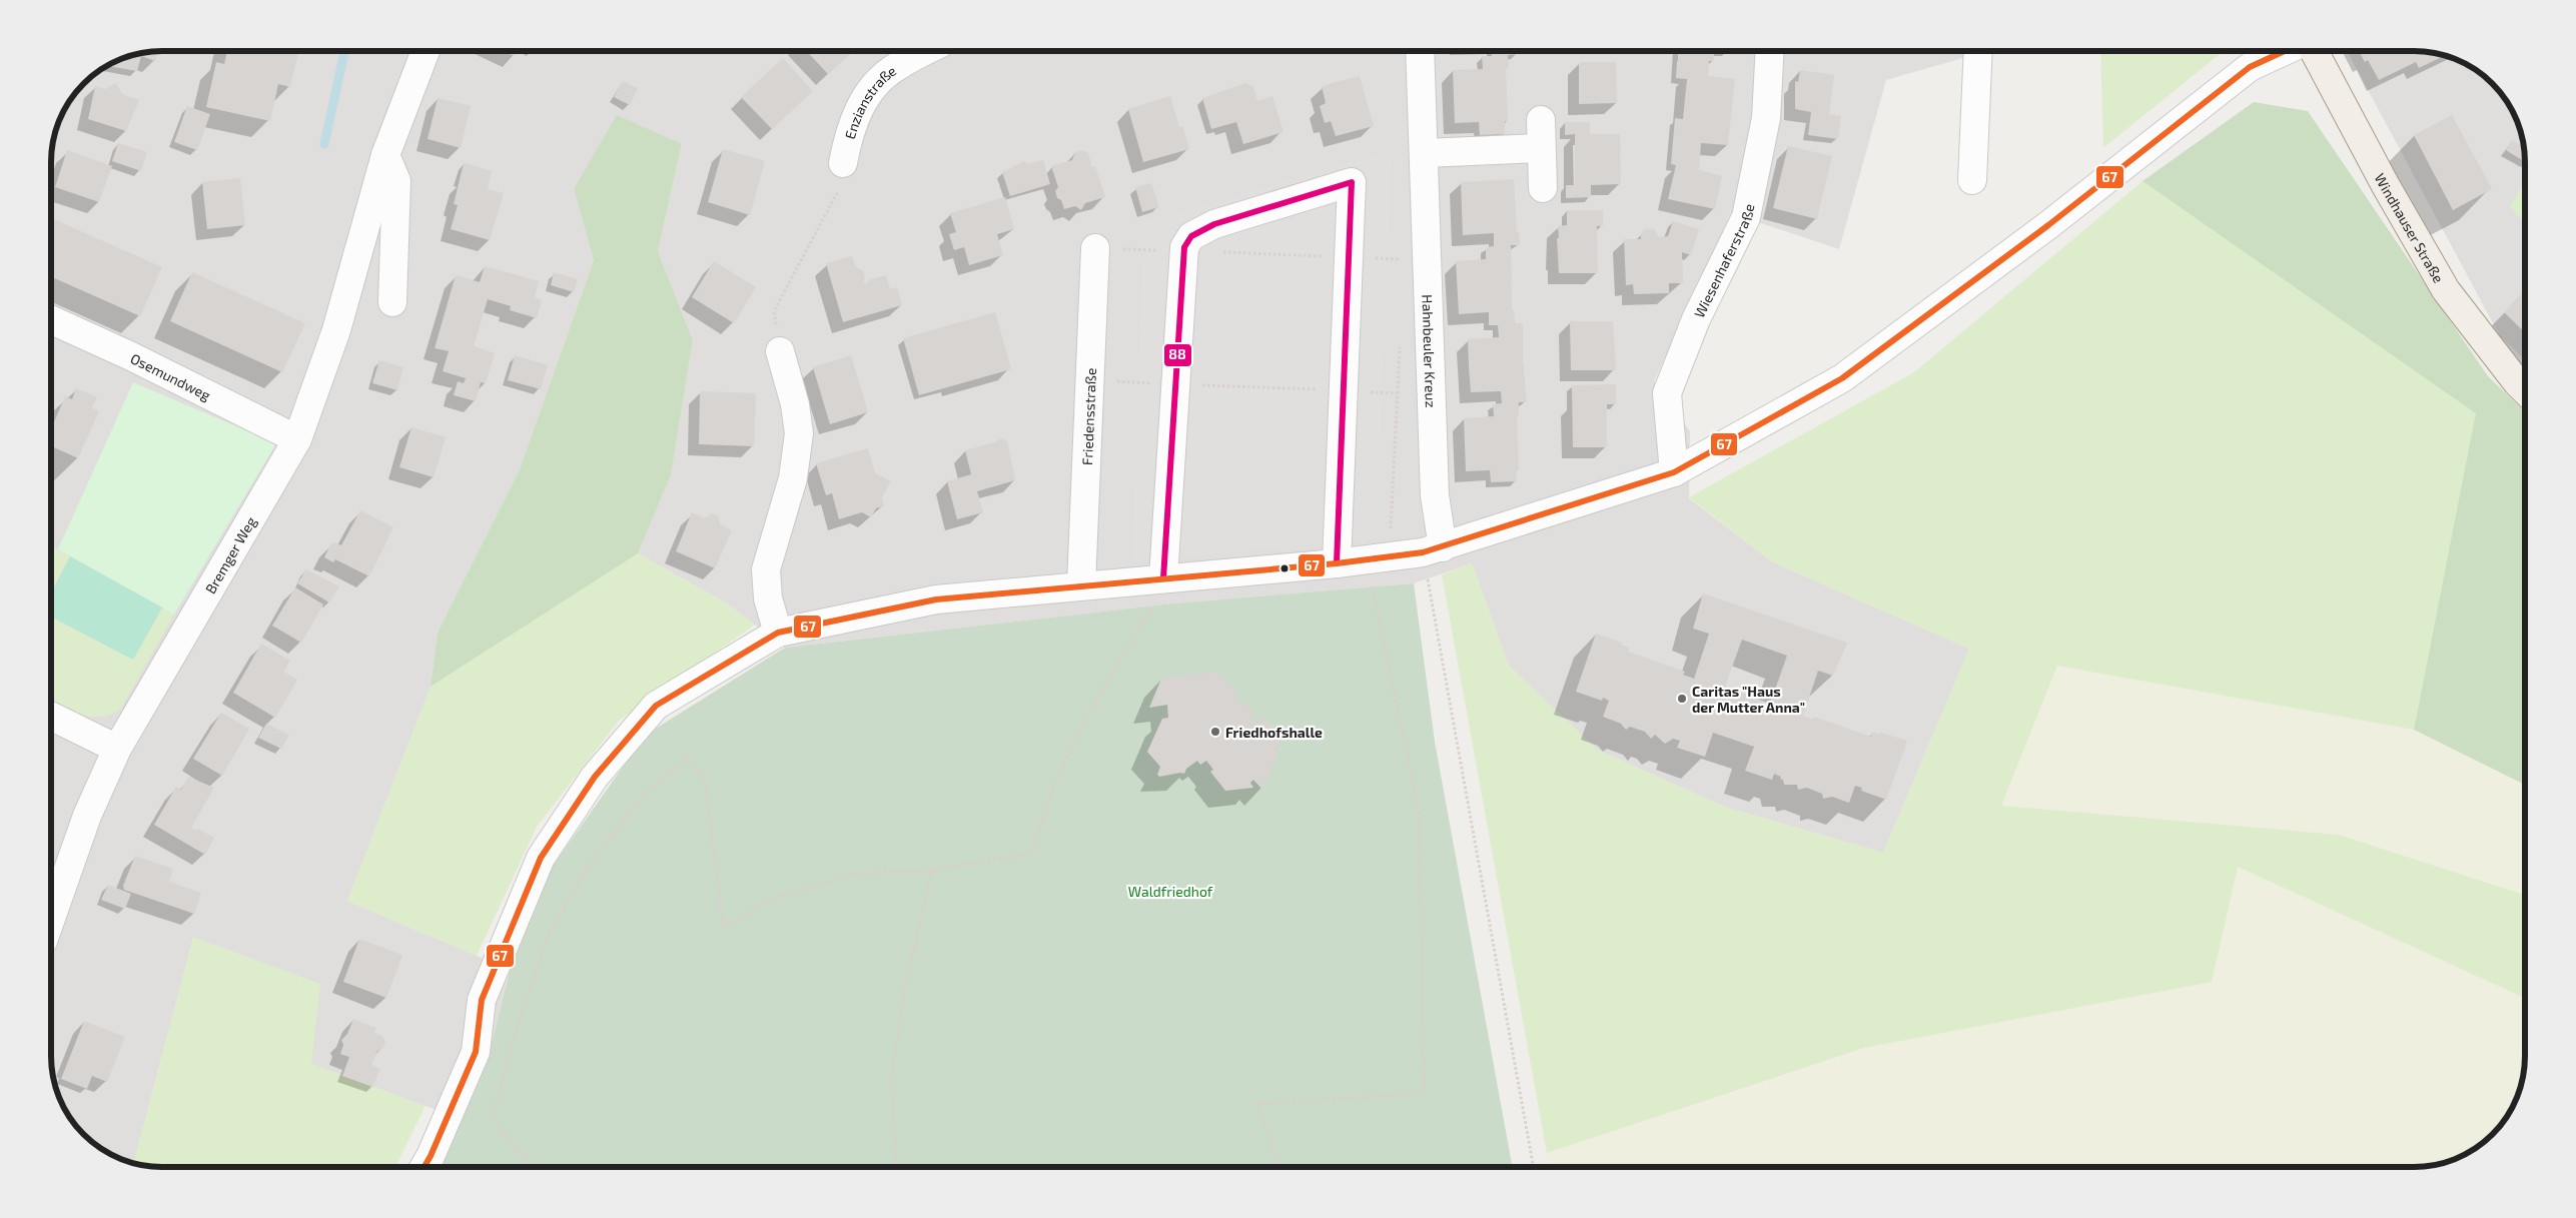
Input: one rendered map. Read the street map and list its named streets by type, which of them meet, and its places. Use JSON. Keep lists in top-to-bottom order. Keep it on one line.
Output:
{"streets":{"main road":["Windhauser Straße"],"street":["Enzianstraße","Wiesenhaferstraße","Hahnbeuler Kreuz","Osemundweg","Friedensstraße","Bremger Weg"]},"crossings":[["Osemundweg","Bremger Weg"]],"parks":["Waldfriedhof"],"places":["Caritas \"Haus der Mutter Anna\"","Friedhofshalle"],"lines":["transit line 67","transit line 88"]}
